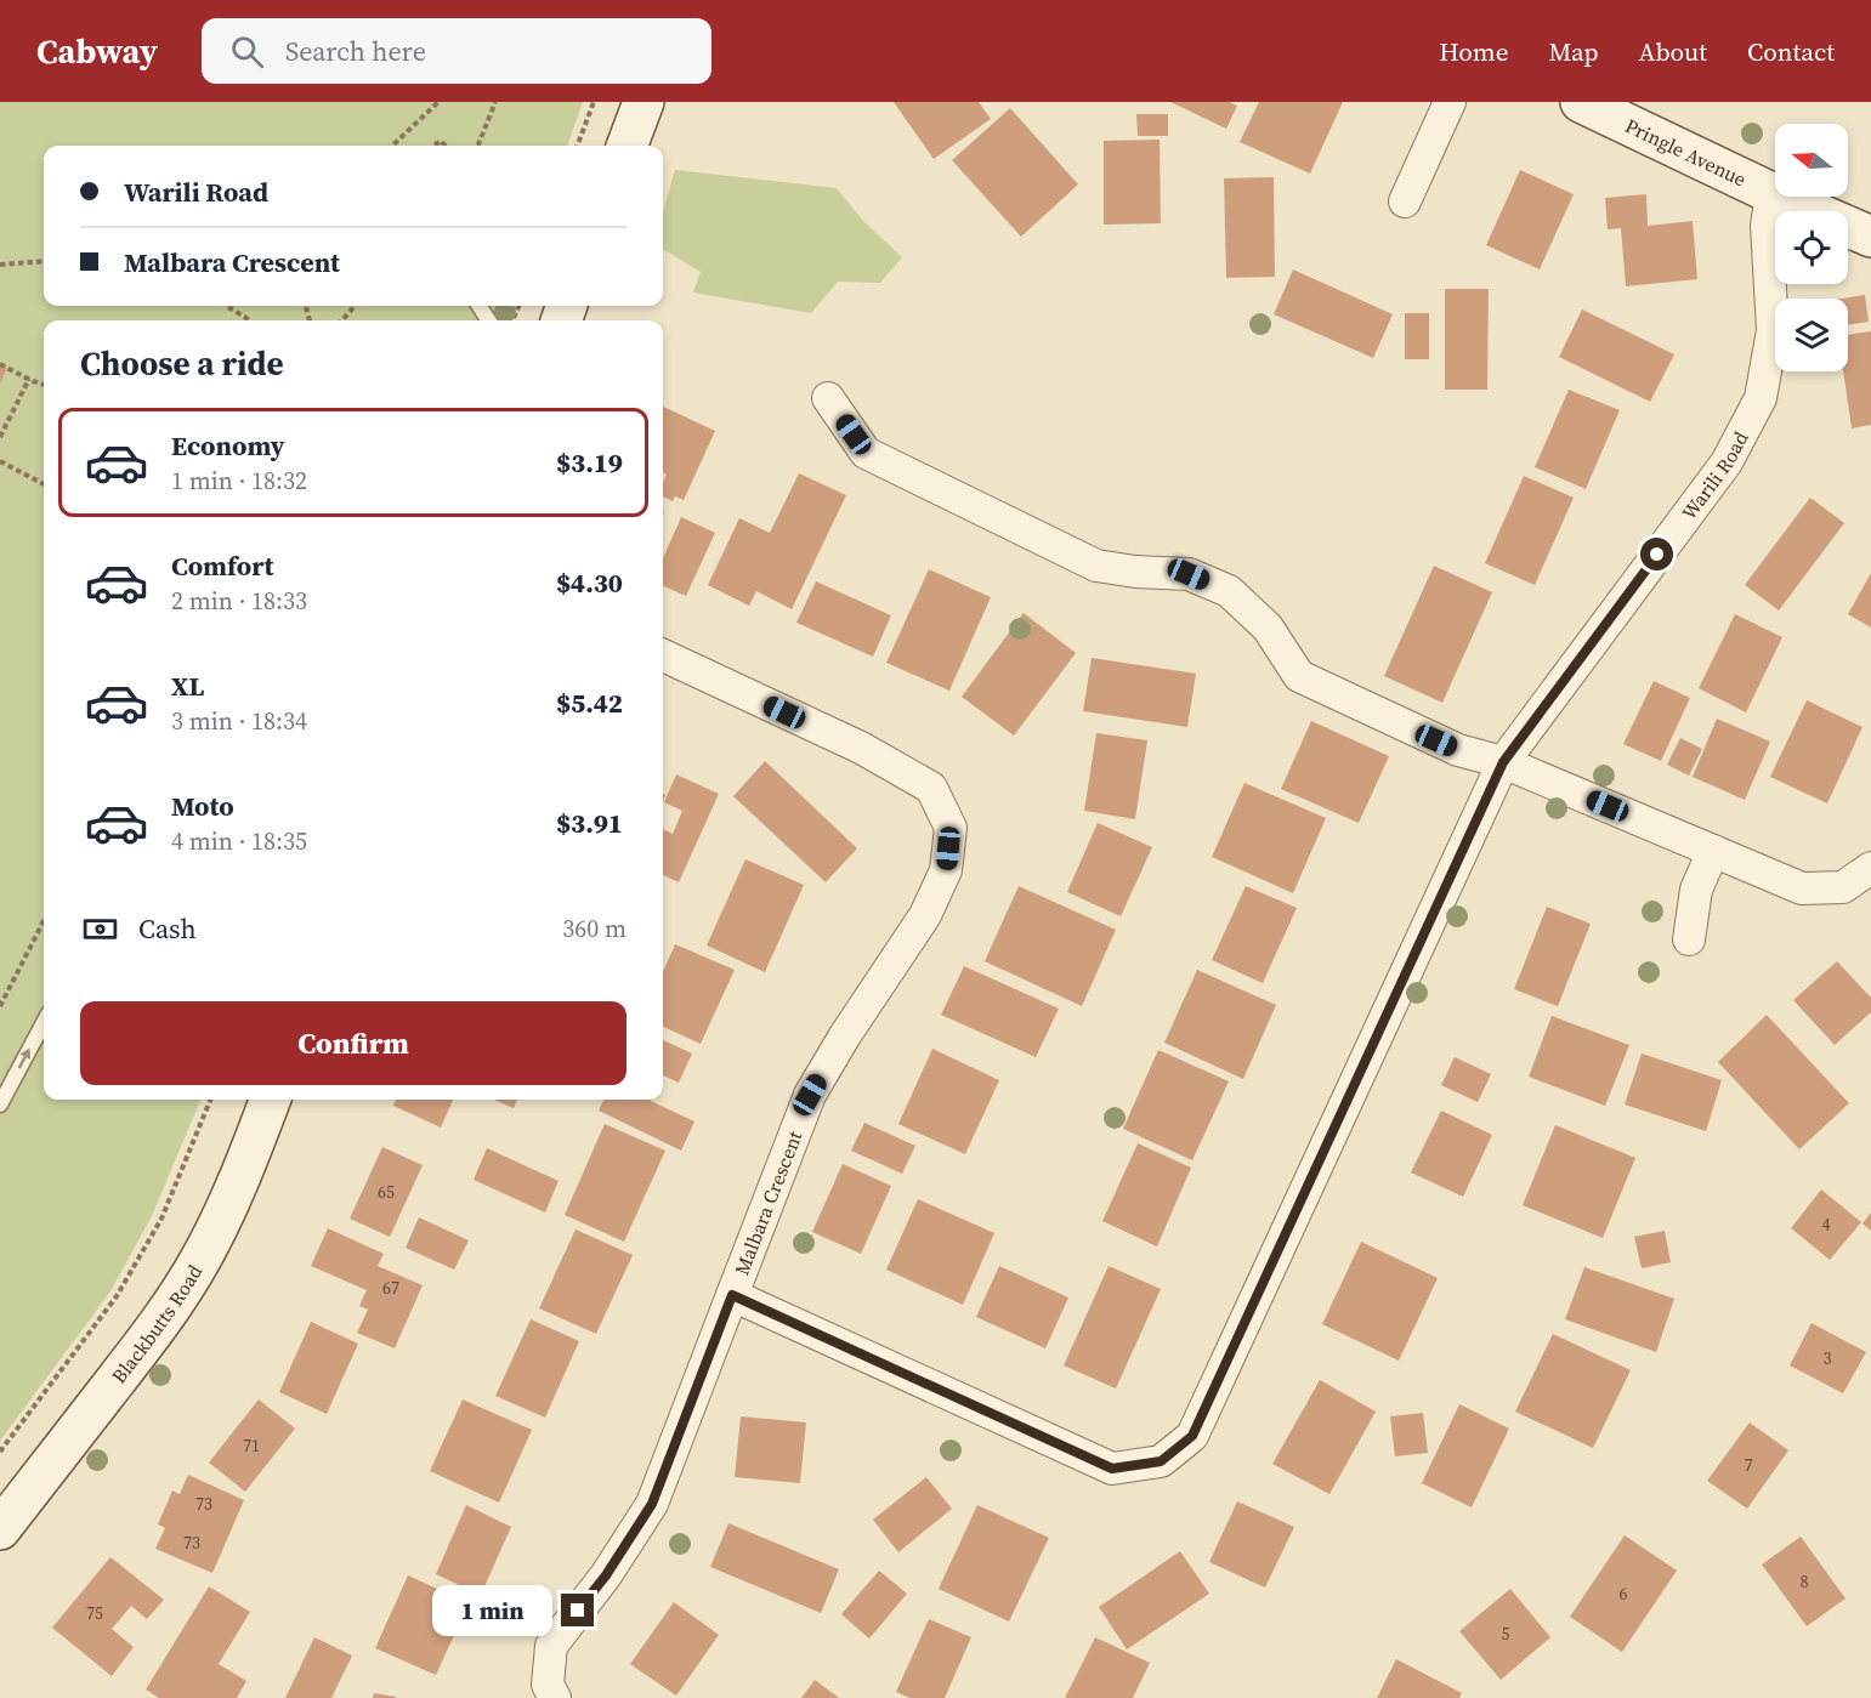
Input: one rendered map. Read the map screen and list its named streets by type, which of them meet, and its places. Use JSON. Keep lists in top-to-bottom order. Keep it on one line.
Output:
{"streets":{"street":["Pringle Avenue","Warili Road","Malbara Crescent","Blackbutts Road"]},"crossings":[["Pringle Avenue","Warili Road"],["Warili Road","Malbara Crescent"]],"house_numbers":["65","4","67","3","71","7","73","73","8","6","75","5"],"north":"left","page":{"header":"Cabway","search":"Search here","nav":["Home","Map","About","Contact"],"banner":["Warili Road","Malbara Crescent"],"heading":"Choose a ride","list":[{"name":"Economy","note":"1 min · 18:32","value":"$3.19"},{"name":"Comfort","note":"2 min · 18:33","value":"$4.30"},{"name":"XL","note":"3 min · 18:34","value":"$5.42"},{"name":"Moto","note":"4 min · 18:35","value":"$3.91"}],"pay":["Cash","360 m"],"buttons":"Confirm","bubble":"1 min"}}
